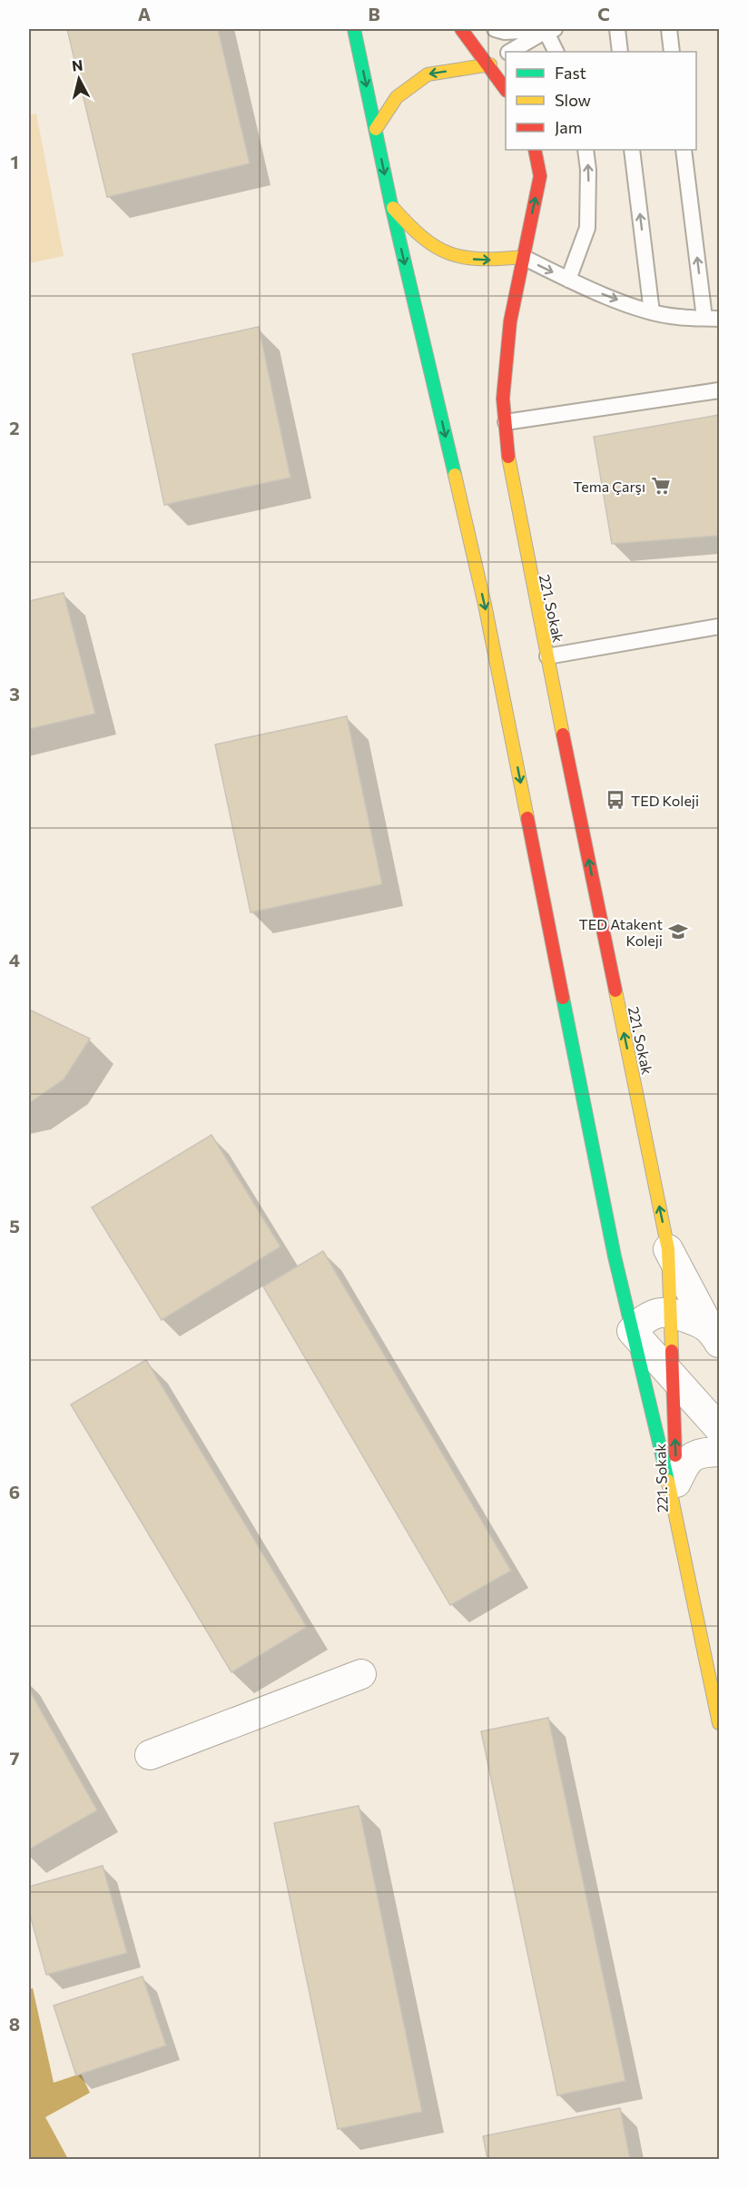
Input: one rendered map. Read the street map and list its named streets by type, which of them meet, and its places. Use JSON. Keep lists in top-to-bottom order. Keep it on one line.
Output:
{"streets":{"street":["221. Sokak"]},"places":{"supermarket":["Tema Çarşı"],"bus stop":["TED Koleji"],"school or university":["TED Atakent Koleji"]},"legend":["Fast","Slow","Jam"],"north":"top","grid":{"columns":["A","B","C"],"rows":["1","2","3","4","5","6","7","8"]}}
